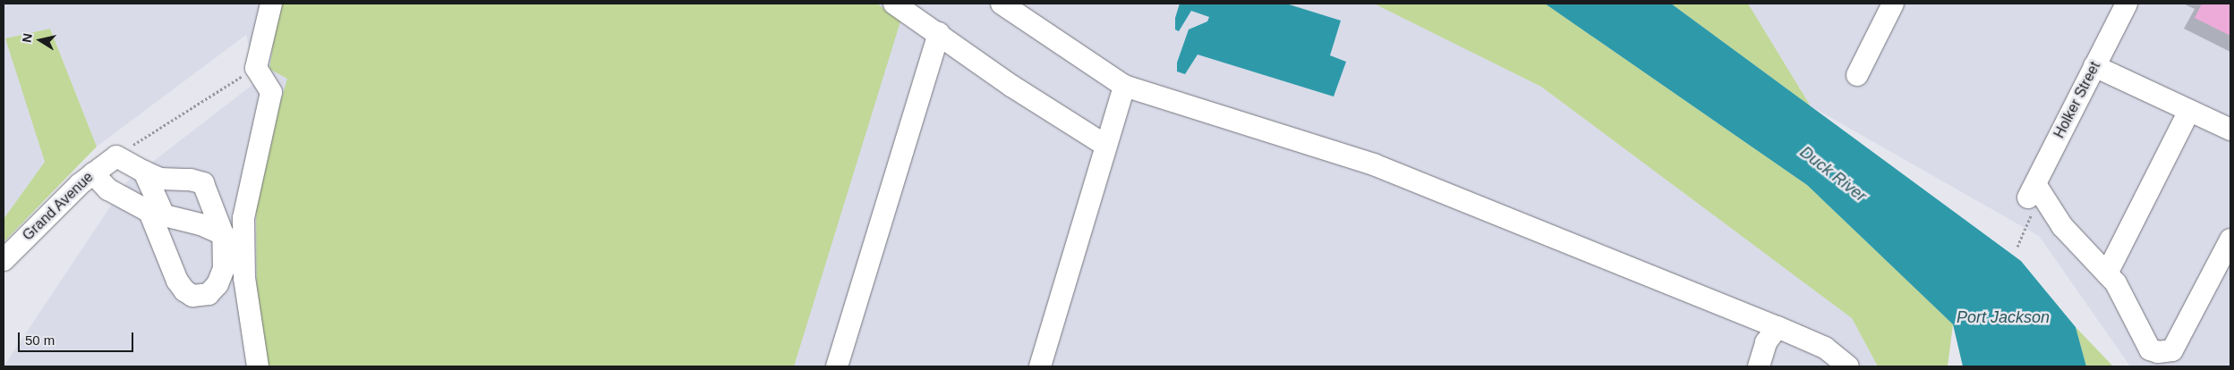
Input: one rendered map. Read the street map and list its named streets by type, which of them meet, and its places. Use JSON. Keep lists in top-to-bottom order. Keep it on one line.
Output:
{"streets":{"street":["Holker Street","Grand Avenue"]},"water":["Duck River","Port Jackson"],"scale_bar":"50 m","north":"left"}
